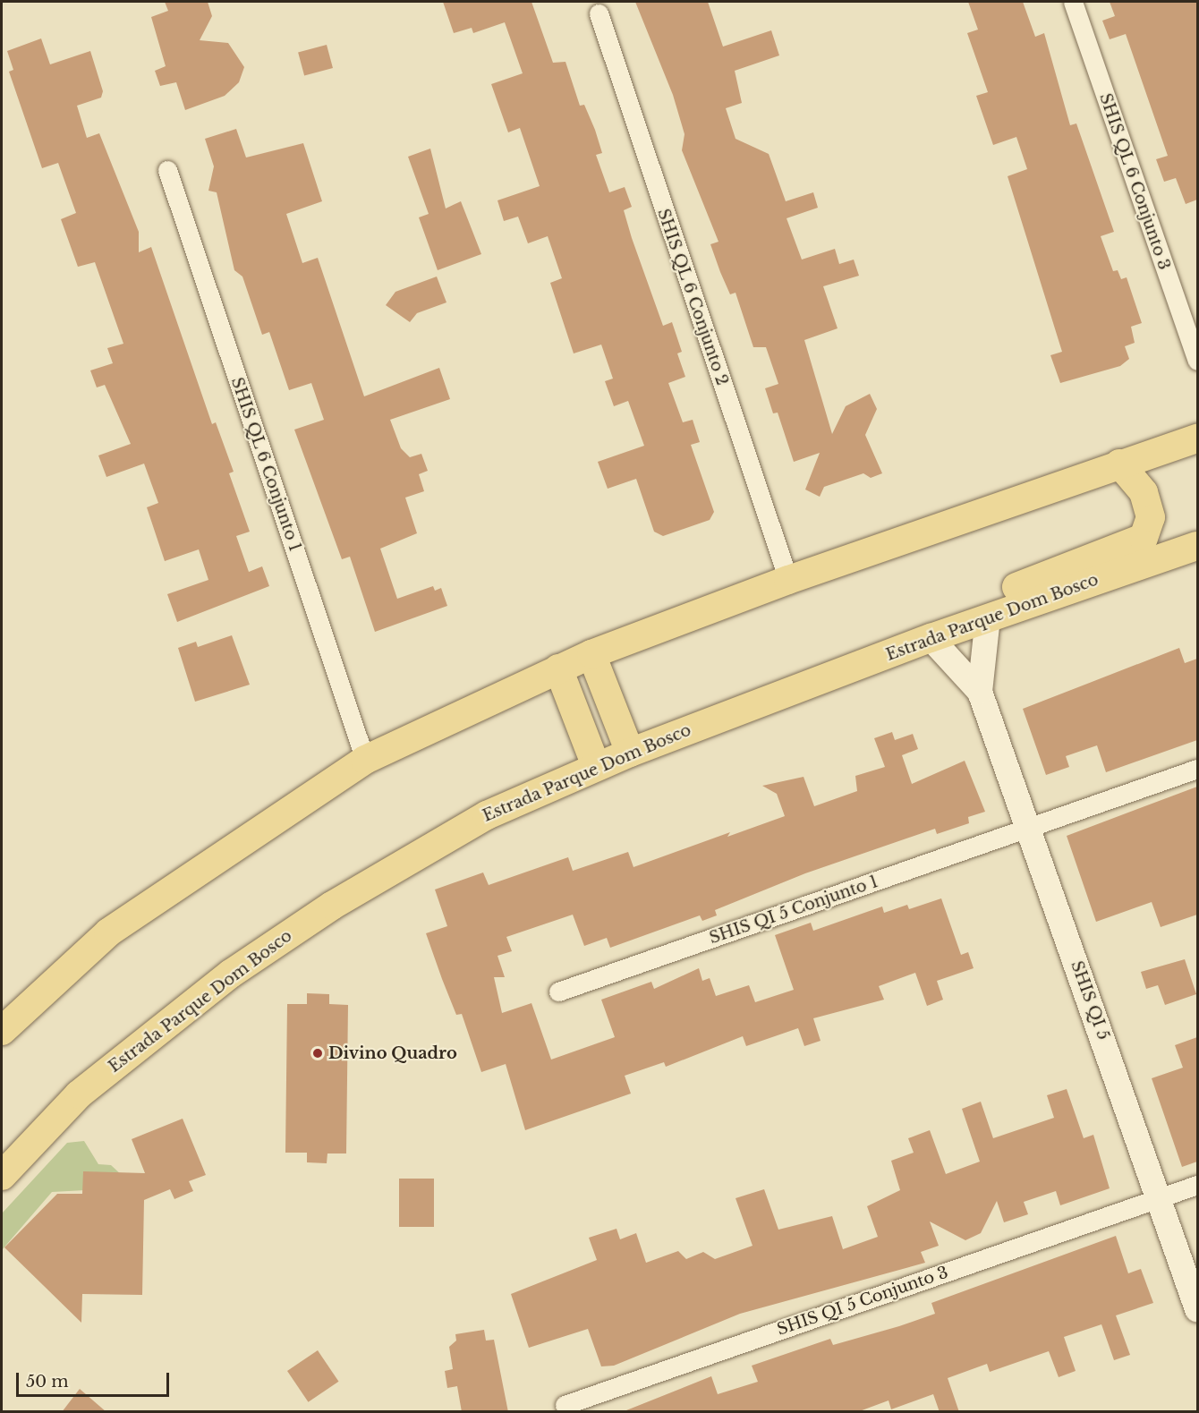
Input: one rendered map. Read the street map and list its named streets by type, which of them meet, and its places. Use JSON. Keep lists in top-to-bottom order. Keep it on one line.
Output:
{"streets":{"main road":["Estrada Parque Dom Bosco"],"street":["SHIS QL 6 Conjunto 3","SHIS QL 6 Conjunto 2","SHIS QL 6 Conjunto 1","SHIS QI 5 Conjunto 1","SHIS QI 5","SHIS QI 5 Conjunto 3"]},"crossings":[["Estrada Parque Dom Bosco","SHIS QI 5"],["SHIS QI 5 Conjunto 1","SHIS QI 5"],["SHIS QI 5","SHIS QI 5 Conjunto 3"]],"places":["Divino Quadro"],"scale_bar":"50 m"}
